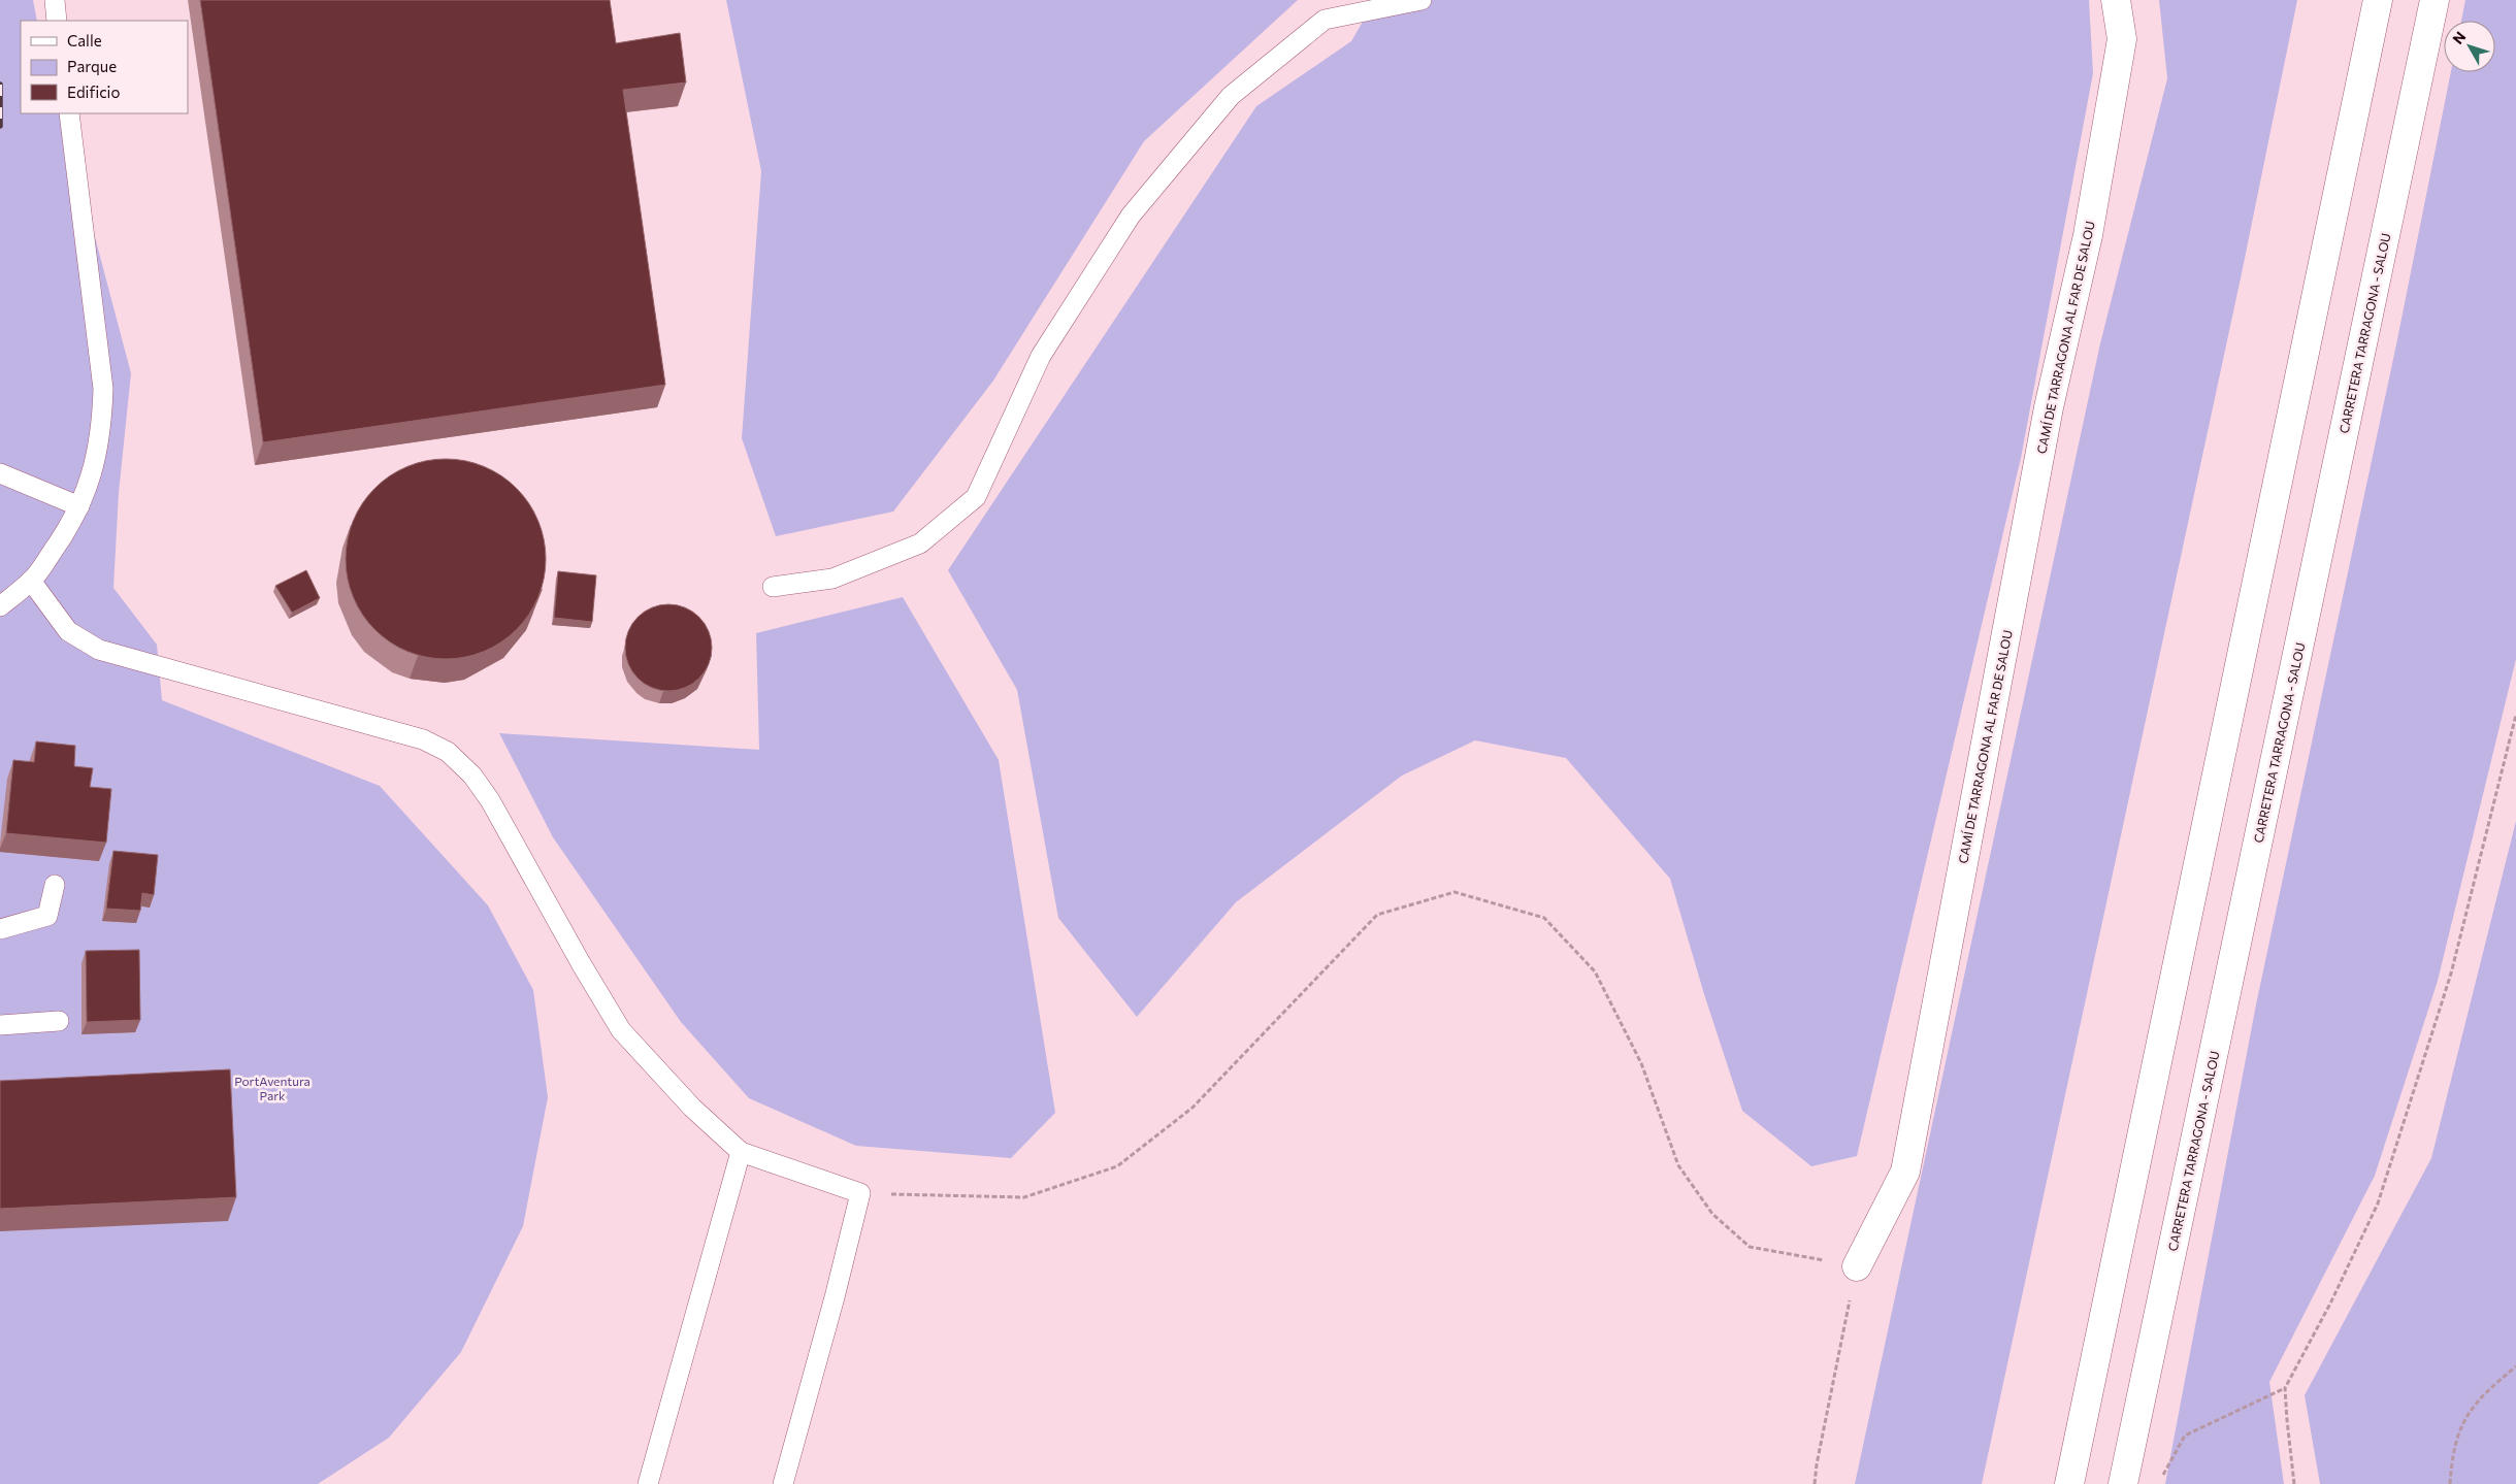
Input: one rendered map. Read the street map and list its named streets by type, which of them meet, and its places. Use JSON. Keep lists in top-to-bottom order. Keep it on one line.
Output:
{"streets":{"main road":["CARRETERA TARRAGONA - SALOU","CAMÍ DE TARRAGONA AL FAR DE SALOU"]},"parks":["PortAventura Park"],"legend":["Calle","Parque","Edificio"],"north":"top left"}
